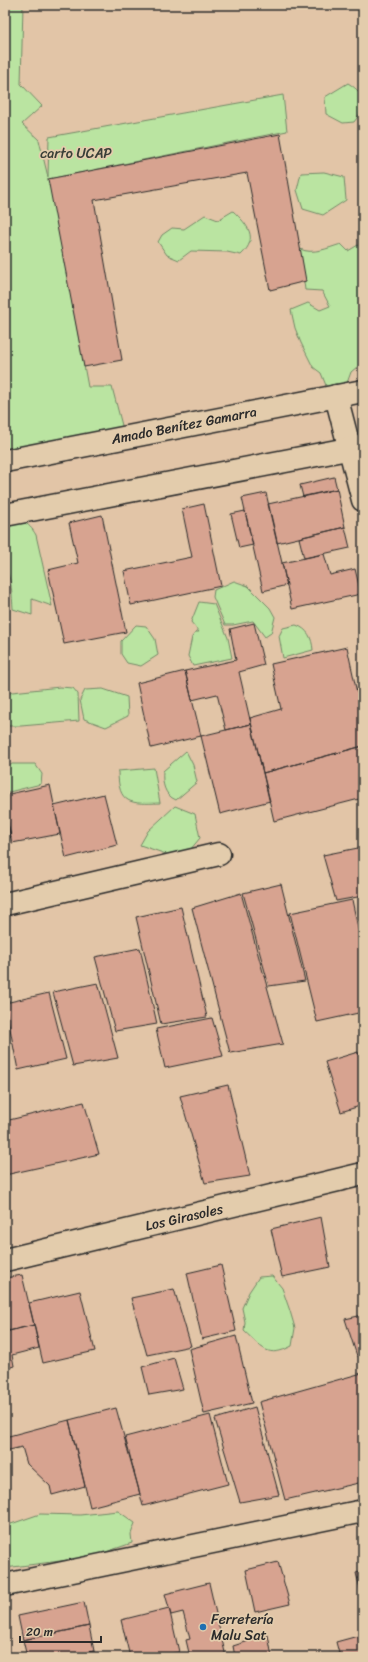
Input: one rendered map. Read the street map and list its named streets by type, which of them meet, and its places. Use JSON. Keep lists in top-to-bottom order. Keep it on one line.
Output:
{"streets":{"street":["Amado Benítez Gamarra","Los Girasoles"]},"parks":["carto UCAP"],"places":["Ferretería Malu Sat"],"scale_bar":"20 m"}
